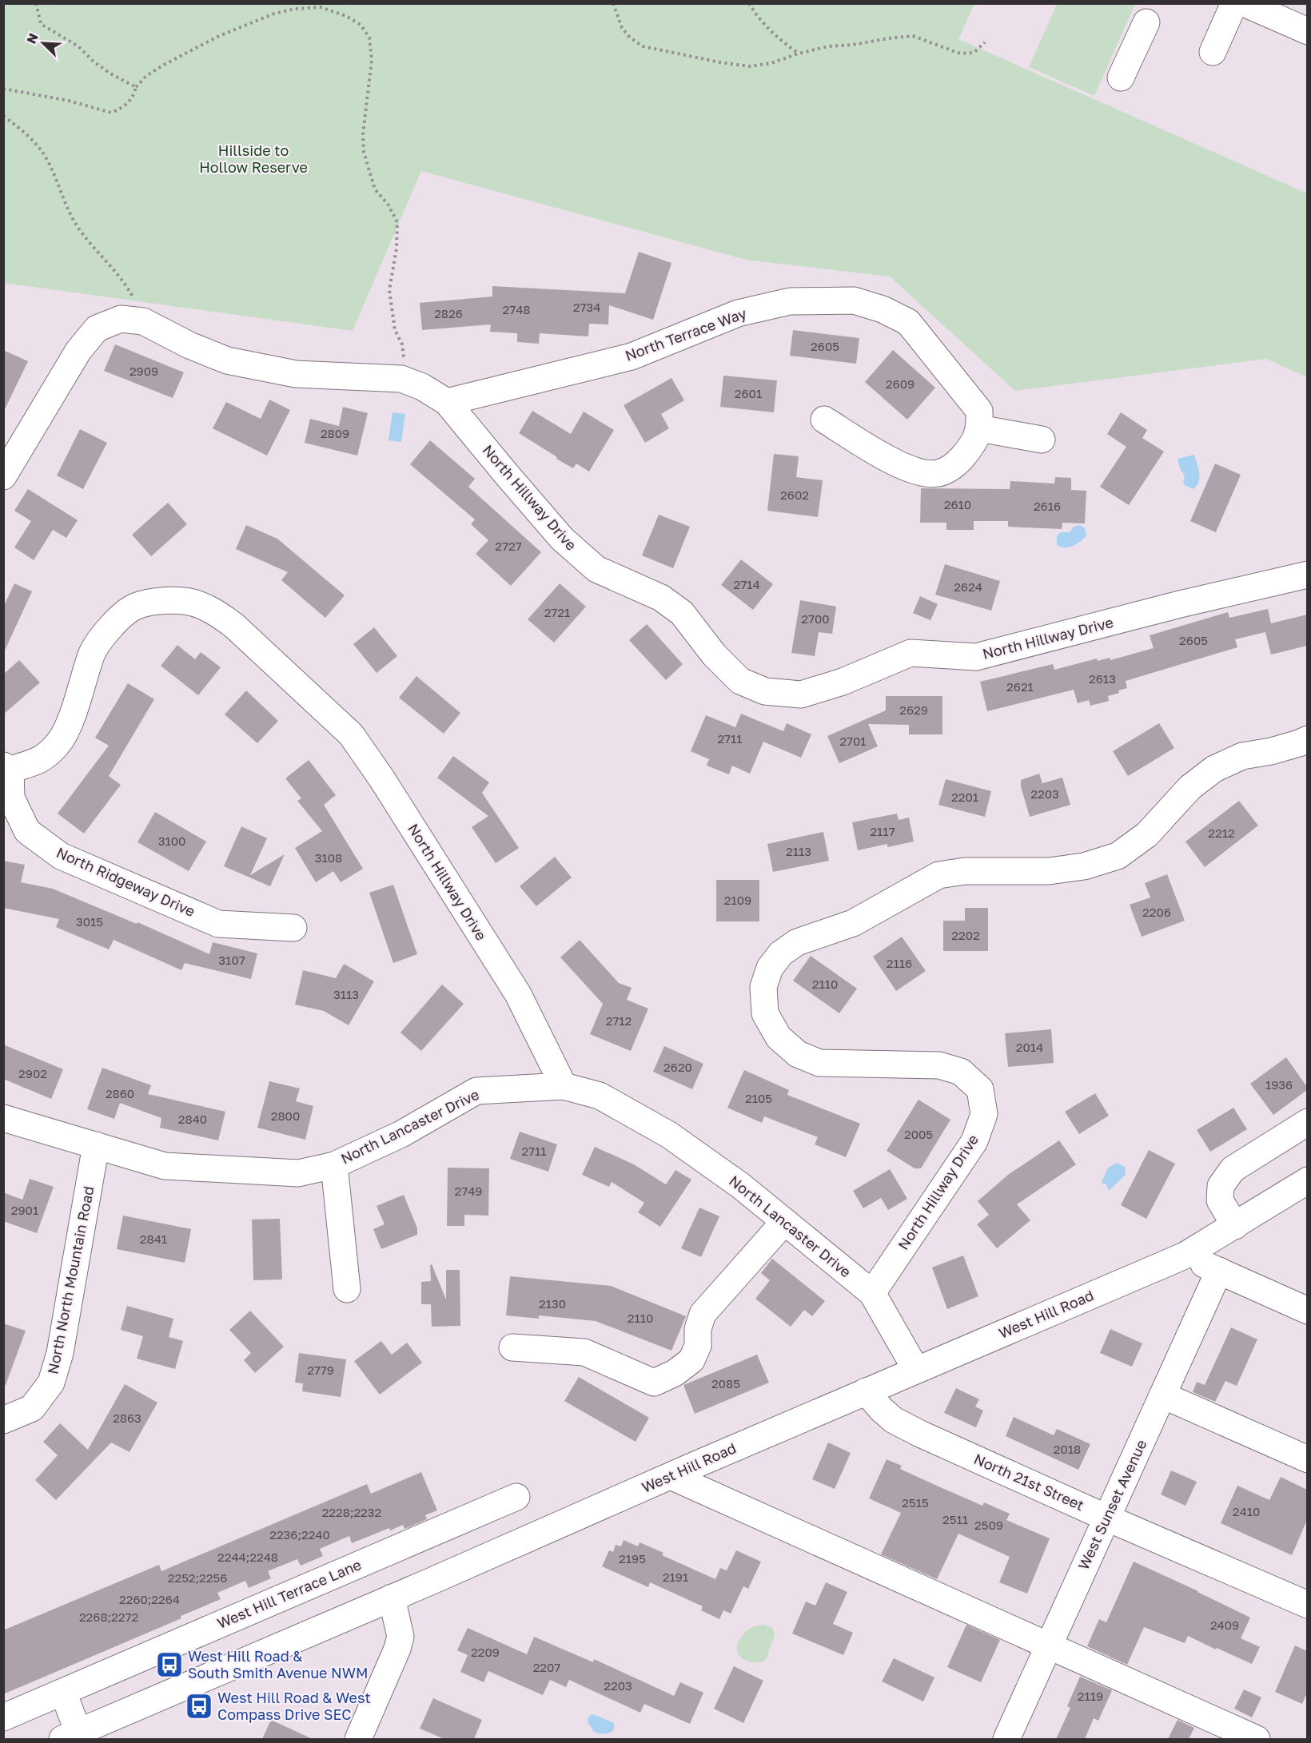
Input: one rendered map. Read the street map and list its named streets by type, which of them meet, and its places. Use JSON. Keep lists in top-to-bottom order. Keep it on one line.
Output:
{"streets":{"street":["North Terrace Way","North Hillway Drive","North Ridgeway Drive","North Lancaster Drive","North North Mountain Road","West Hill Road","North 21st Street","West Sunset Avenue","West Hill Terrace Lane"]},"crossings":[["North Terrace Way","North Hillway Drive"],["North Hillway Drive","North Ridgeway Drive"],["North Hillway Drive","North Lancaster Drive"],["North Lancaster Drive","North North Mountain Road"],["North Lancaster Drive","West Hill Road"],["West Hill Road","North 21st Street"],["North 21st Street","West Sunset Avenue"]],"parks":["Hillside to Hollow Reserve"],"places":{"bus stop":["West Hill Road & South Smith Avenue NWM","West Hill Road & West Compass Drive SEC"]},"house_numbers":["2734","2748","2826","2605","2909","2609","2601","2809","2602","2610","2616","2727","2714","2624","2721","2700","2605","2613","2621","2629","2711","2701","2203","2201","2117","2212","3100","2113","3108","2109","2206","3015","2202","3107","2116","2110","3113","2712","2014","2620","2902","1936","2860","2105","2800","2840","2005","2711","2749","2901","2841","2130","2110","2779","2085","2863","2018","2515","2410","2228;2232","2511","2509","2236;2240","2244;2248","2195","2191","2252;2256","2260;2264","2268;2272","2409","2209","2207","2203","2119"],"north":"top left"}
